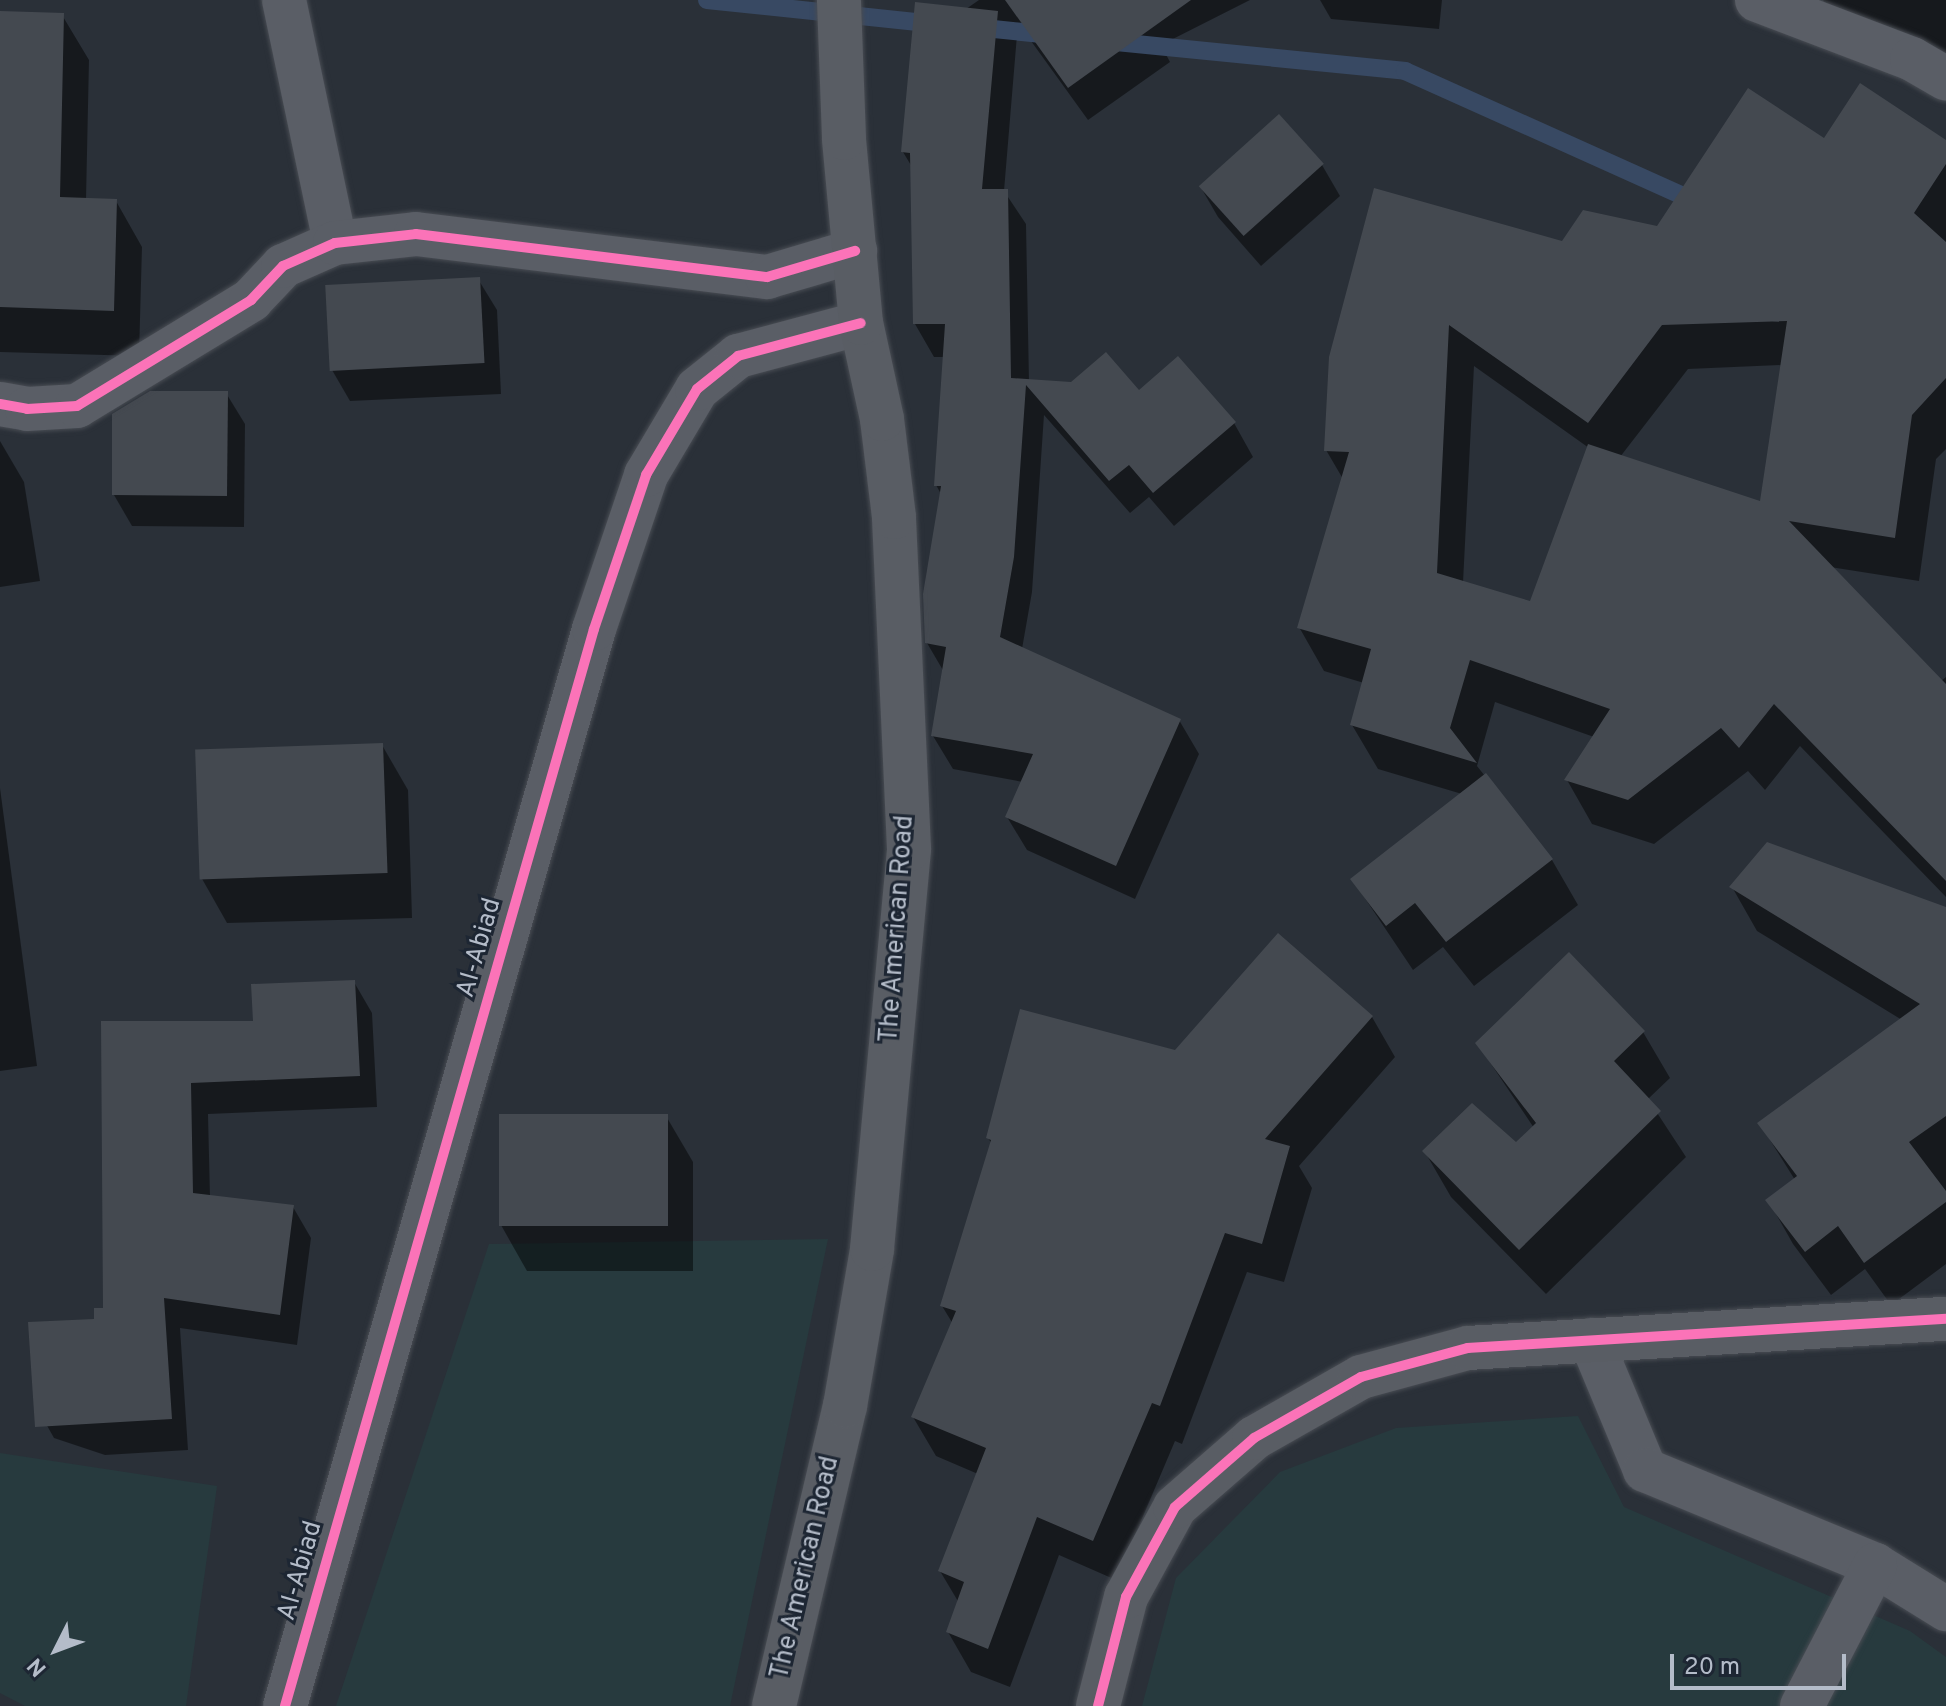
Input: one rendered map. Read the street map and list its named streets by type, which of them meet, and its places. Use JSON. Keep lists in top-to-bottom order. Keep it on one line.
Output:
{"streets":{"main road":["The American Road"],"street":["Al-Abiad"]},"crossings":[["The American Road","Al-Abiad"]],"scale_bar":"20 m","north":"bottom left"}
